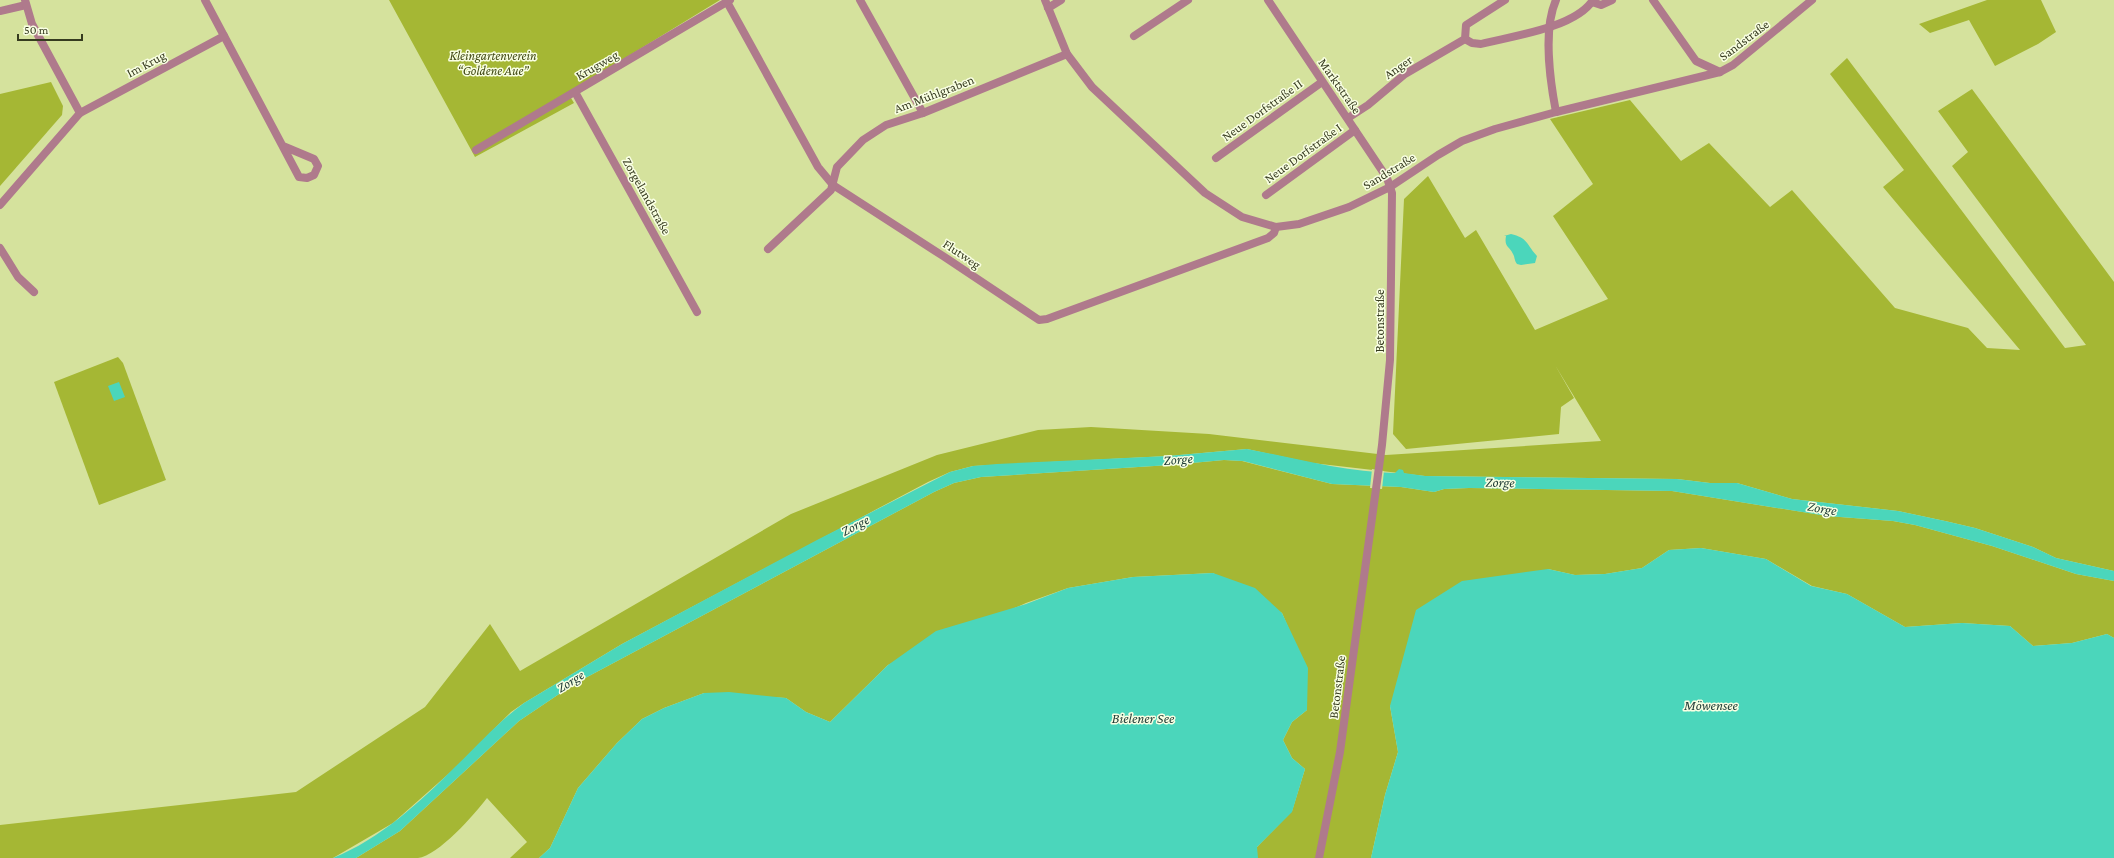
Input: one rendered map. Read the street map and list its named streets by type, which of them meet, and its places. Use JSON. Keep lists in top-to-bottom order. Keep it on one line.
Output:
{"streets":{"street":["Sandstraße","Im Krug","Krugweg","Anger","Marktstraße","Am Mühlgraben","Neue Dorfstraße II","Neue Dorfstraße I","Zorgelandstraße","Flutweg","Betonstraße"]},"crossings":[["Sandstraße","Marktstraße"],["Sandstraße","Am Mühlgraben"],["Sandstraße","Flutweg"],["Sandstraße","Betonstraße"],["Krugweg","Zorgelandstraße"],["Krugweg","Flutweg"],["Anger","Marktstraße"],["Marktstraße","Neue Dorfstraße II"],["Marktstraße","Neue Dorfstraße I"],["Marktstraße","Betonstraße"],["Am Mühlgraben","Flutweg"]],"water":["Zorge","Möwensee","Bielener See"],"parks":["Kleingartenverein “Goldene Aue”"],"scale_bar":"50 m"}
